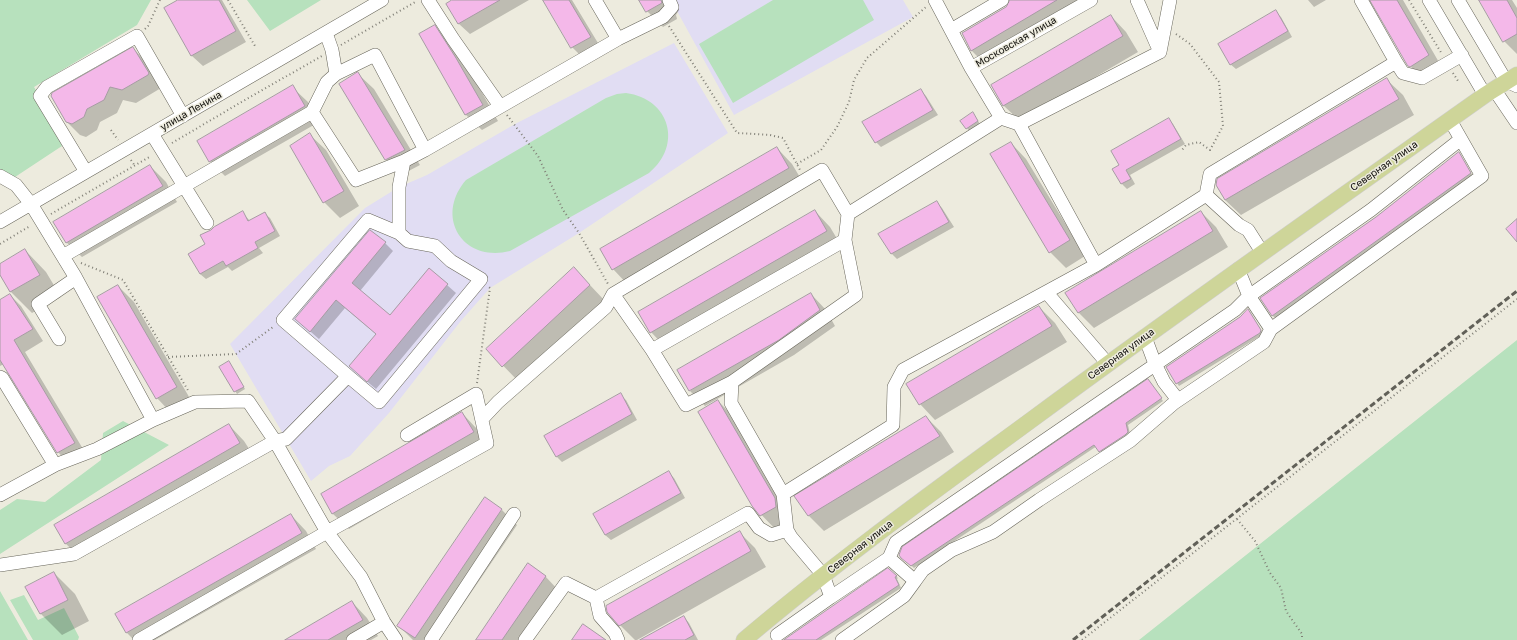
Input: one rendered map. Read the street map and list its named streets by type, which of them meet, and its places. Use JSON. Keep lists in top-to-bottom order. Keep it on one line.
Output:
{"streets":{"main road":["Северная улица"],"street":["Московская улица","улица Ленина"]}}
